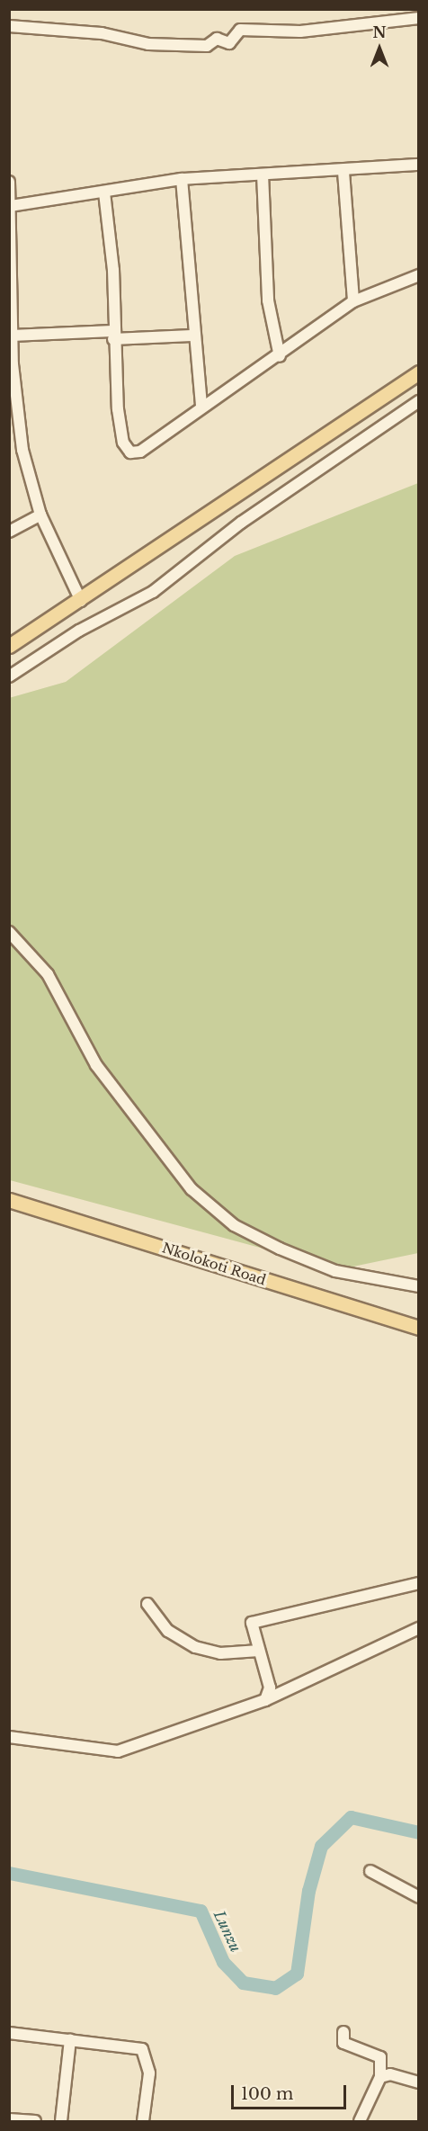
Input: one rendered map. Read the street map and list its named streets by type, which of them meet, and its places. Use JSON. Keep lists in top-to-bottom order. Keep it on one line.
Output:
{"streets":{"main road":["Nkolokoti Road"]},"water":["Lunzu"],"scale_bar":"100 m","north":"top"}
